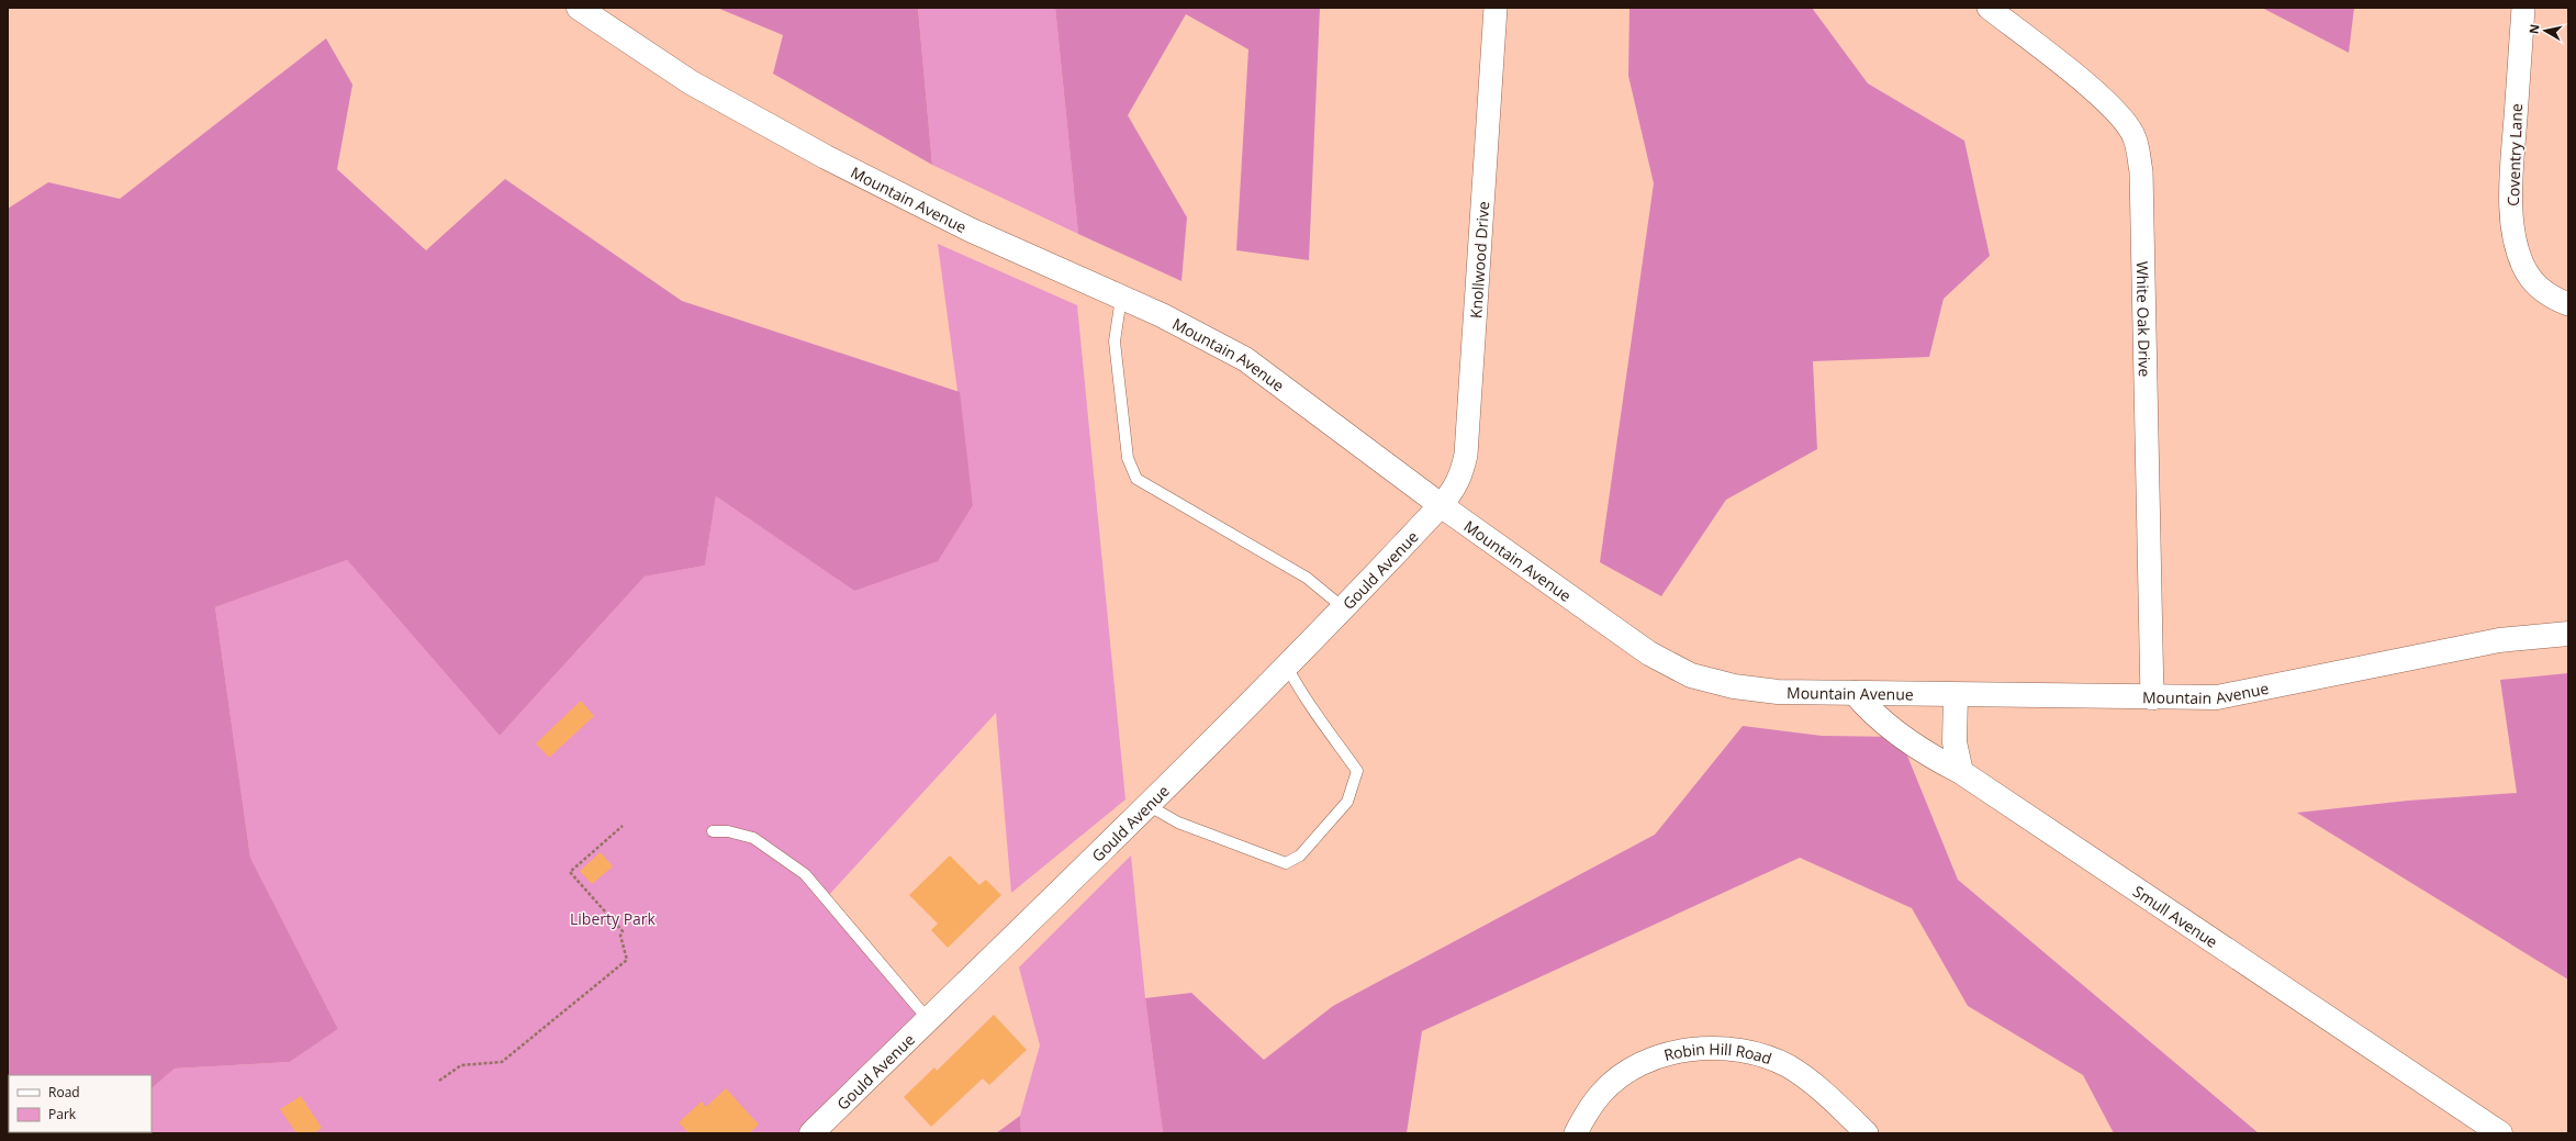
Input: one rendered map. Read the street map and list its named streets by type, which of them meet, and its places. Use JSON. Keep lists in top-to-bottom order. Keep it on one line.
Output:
{"streets":{"street":["Coventry Lane","Mountain Avenue","Knollwood Drive","White Oak Drive","Gould Avenue","Smull Avenue","Robin Hill Road"]},"crossings":[["Mountain Avenue","Knollwood Drive"],["Mountain Avenue","White Oak Drive"],["Mountain Avenue","Gould Avenue"],["Mountain Avenue","Smull Avenue"],["Knollwood Drive","Gould Avenue"]],"parks":["Liberty Park"],"legend":["Road","Park"],"north":"left"}
